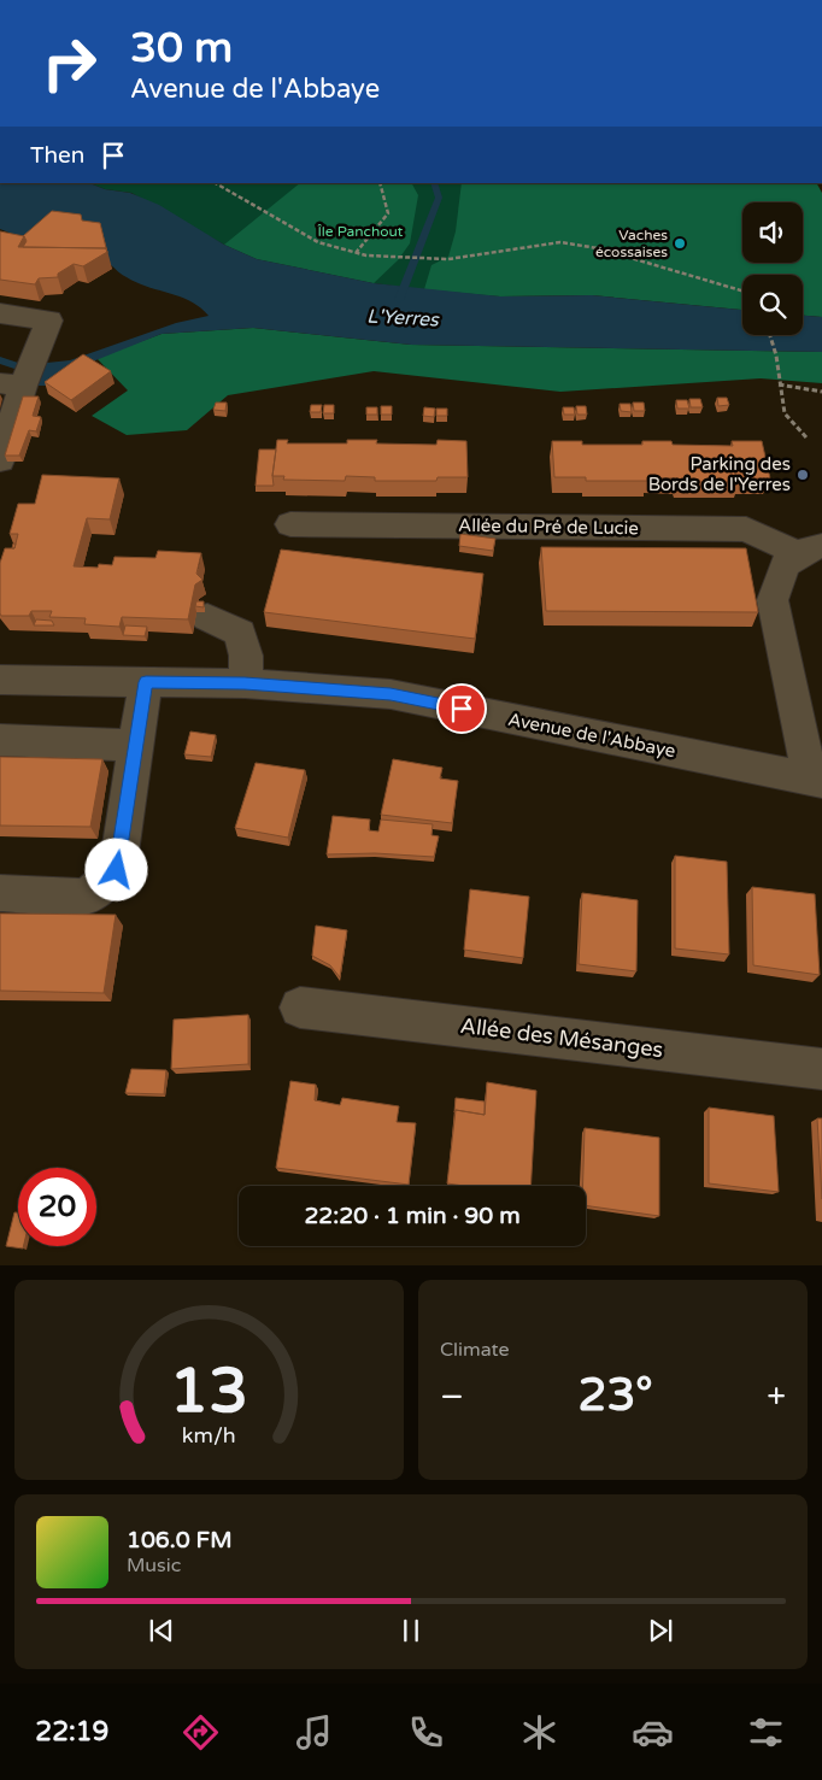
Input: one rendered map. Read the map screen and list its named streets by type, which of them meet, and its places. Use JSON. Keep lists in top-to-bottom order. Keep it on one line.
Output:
{"streets":{"street":["Allée du Pré de Lucie","Avenue de l'Abbaye","Allée des Mésanges"]},"water":["L'Yerres"],"parks":["Île Panchout"],"places":["Vaches écossaises","Parking des Bords de l'Yerres"],"page":{"turn":["30 m","Avenue de l'Abbaye"],"then":"Then","limit":"20","trip":"22:20 · 1 min · 90 m","tile":"Climate","heat":["−","23°","+"],"song":["106.0 FM","Music"],"tabs":"22:19","gauge":["13","km/h"]}}
